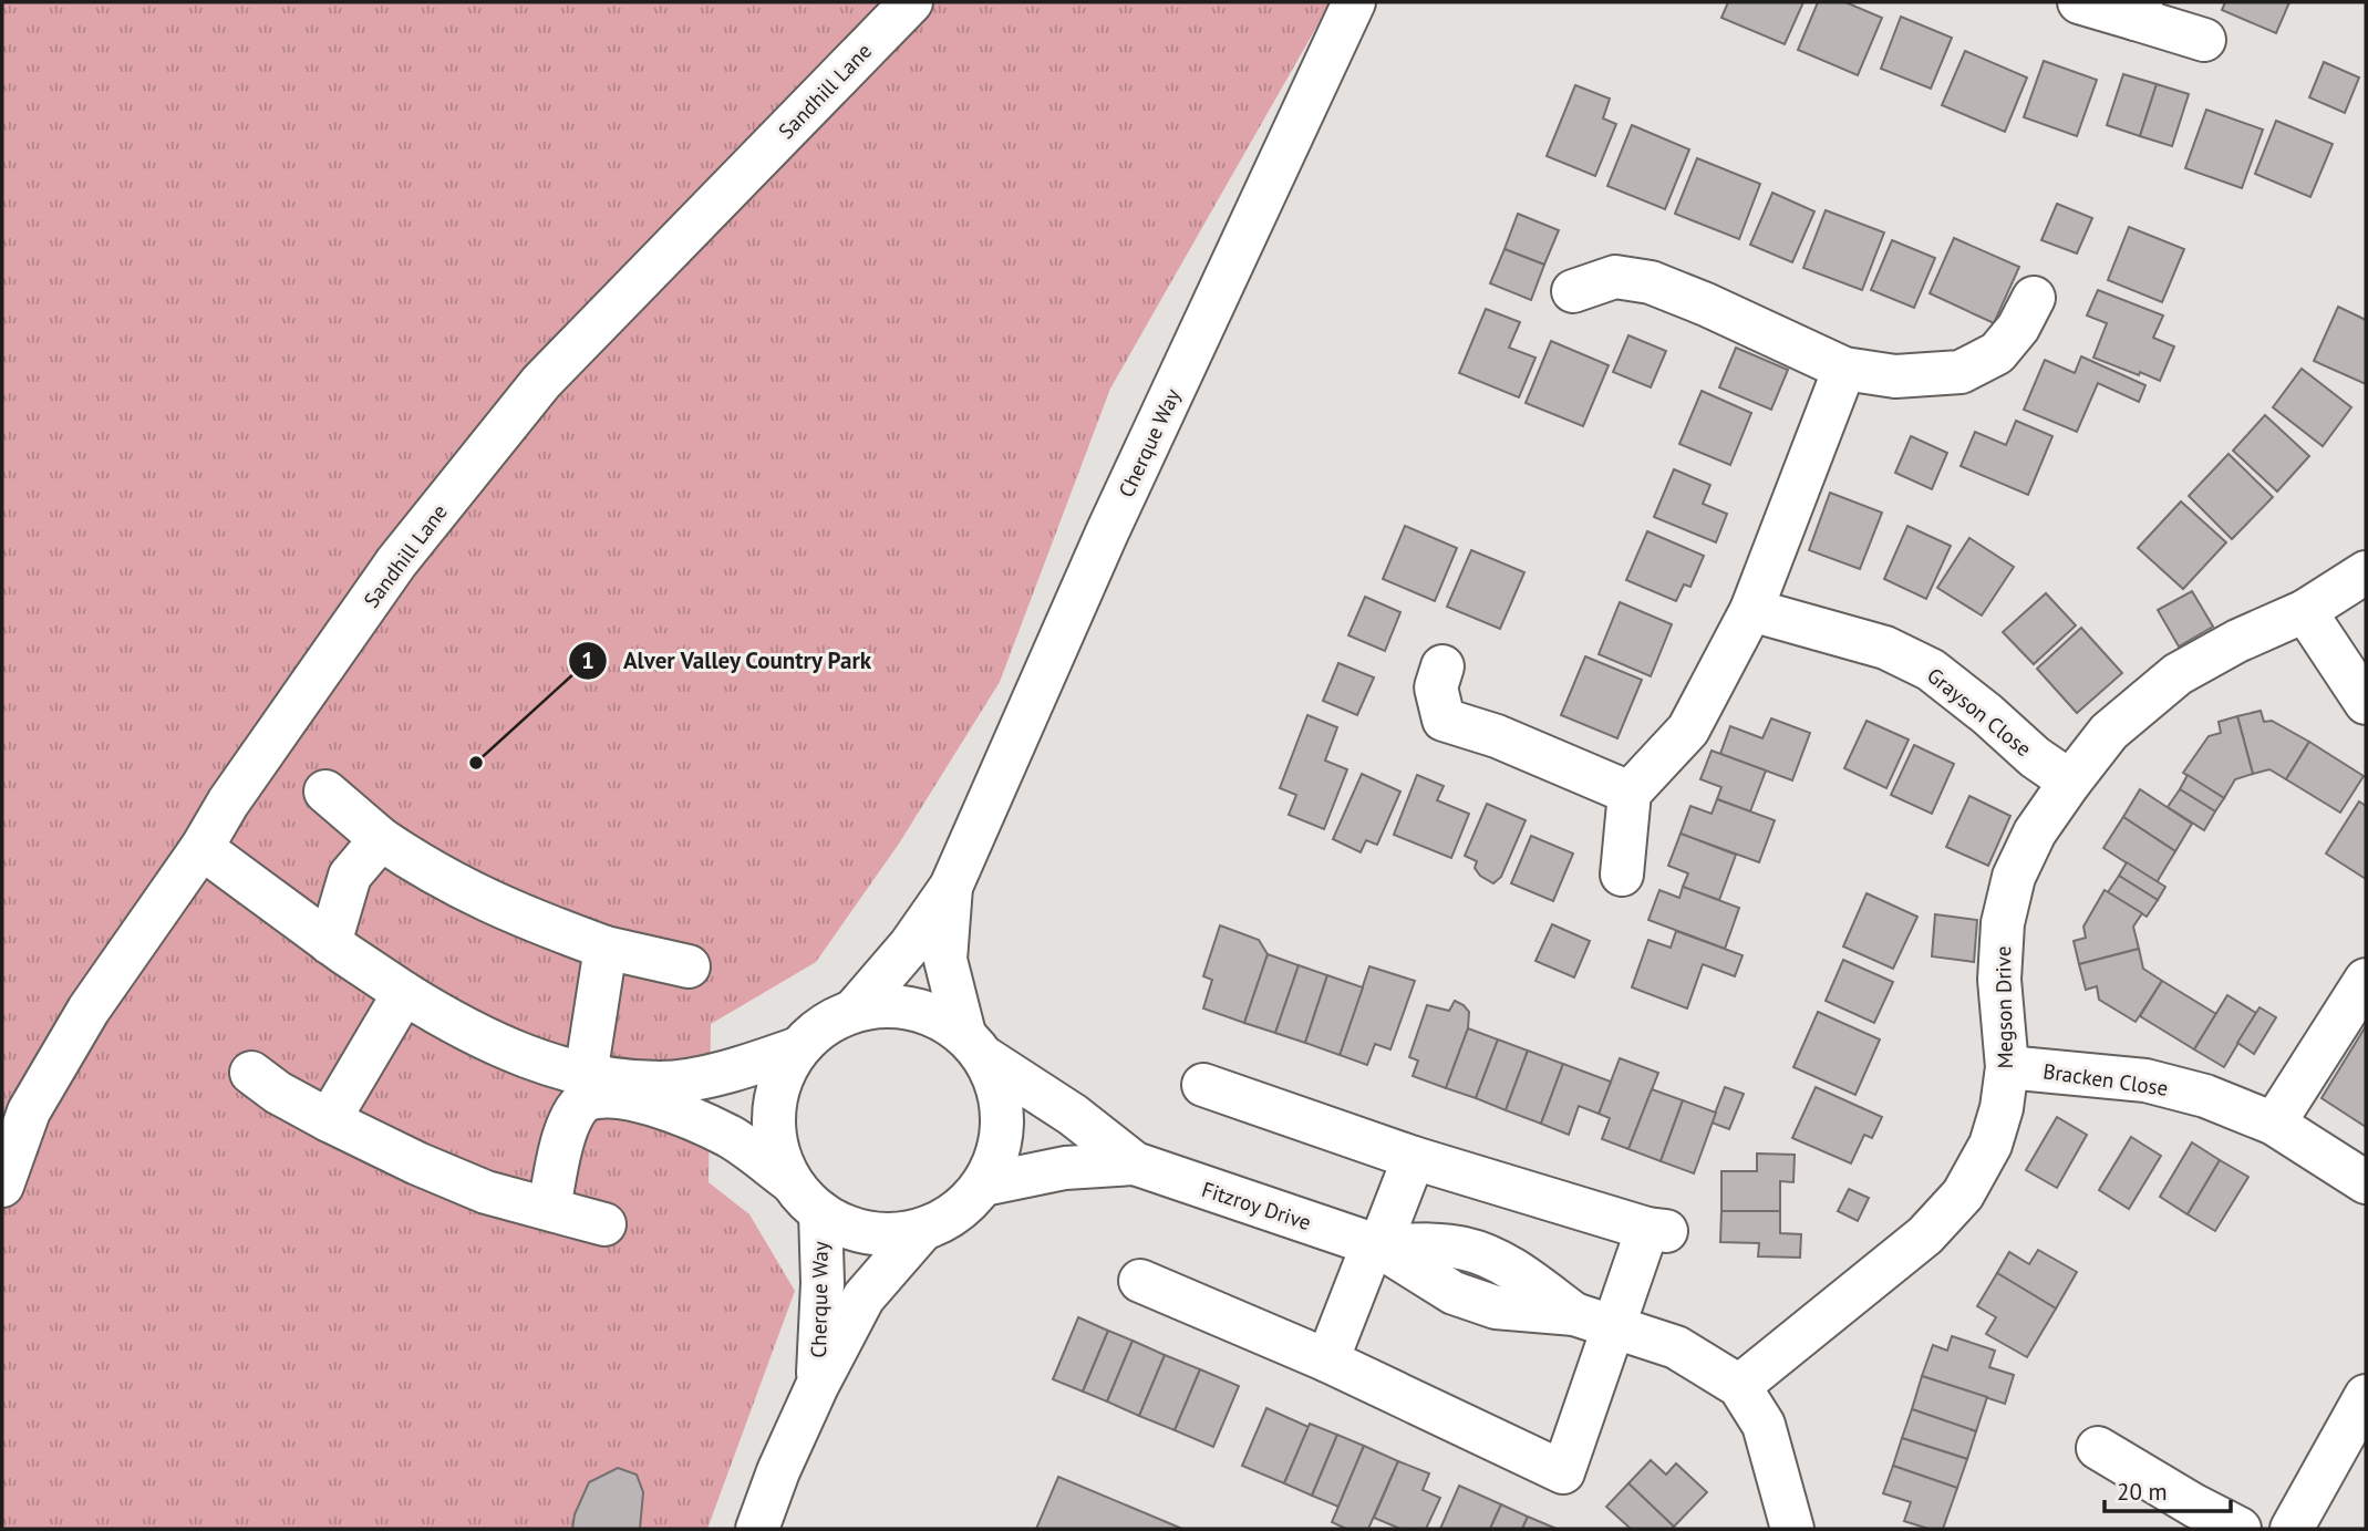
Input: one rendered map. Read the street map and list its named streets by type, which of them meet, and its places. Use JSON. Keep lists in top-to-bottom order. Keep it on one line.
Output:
{"streets":{"street":["Sandhill Lane","Cherque Way","Grayson Close","Megson Drive","Bracken Close","Fitzroy Drive"]},"crossings":[["Cherque Way","Fitzroy Drive"],["Grayson Close","Megson Drive"],["Megson Drive","Bracken Close"],["Megson Drive","Fitzroy Drive"]],"places":["Alver Valley Country Park"],"scale_bar":"20 m"}
